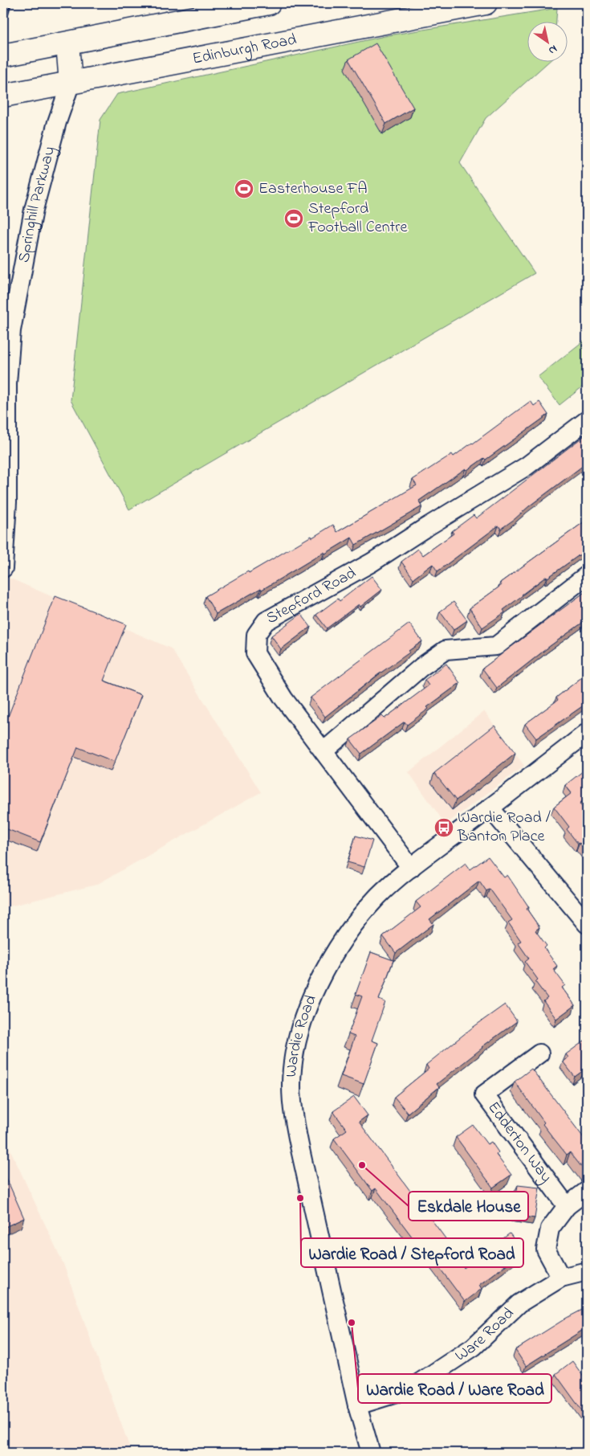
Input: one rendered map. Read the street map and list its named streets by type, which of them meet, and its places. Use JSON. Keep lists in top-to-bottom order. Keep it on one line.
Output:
{"streets":{"main road":["Edinburgh Road"],"street":["Springhill Parkway","Stepford Road","Wardie Road","Edderton Way","Ware Road"]},"crossings":[["Edinburgh Road","Springhill Parkway"],["Stepford Road","Wardie Road"],["Wardie Road","Ware Road"]],"places":{"sports":["Easterhouse FA","Stepford Football Centre"],"bus stop":["Wardie Road / Banton Place"],"other":["Eskdale House","Wardie Road / Stepford Road","Wardie Road / Ware Road"]},"north":"bottom right"}
